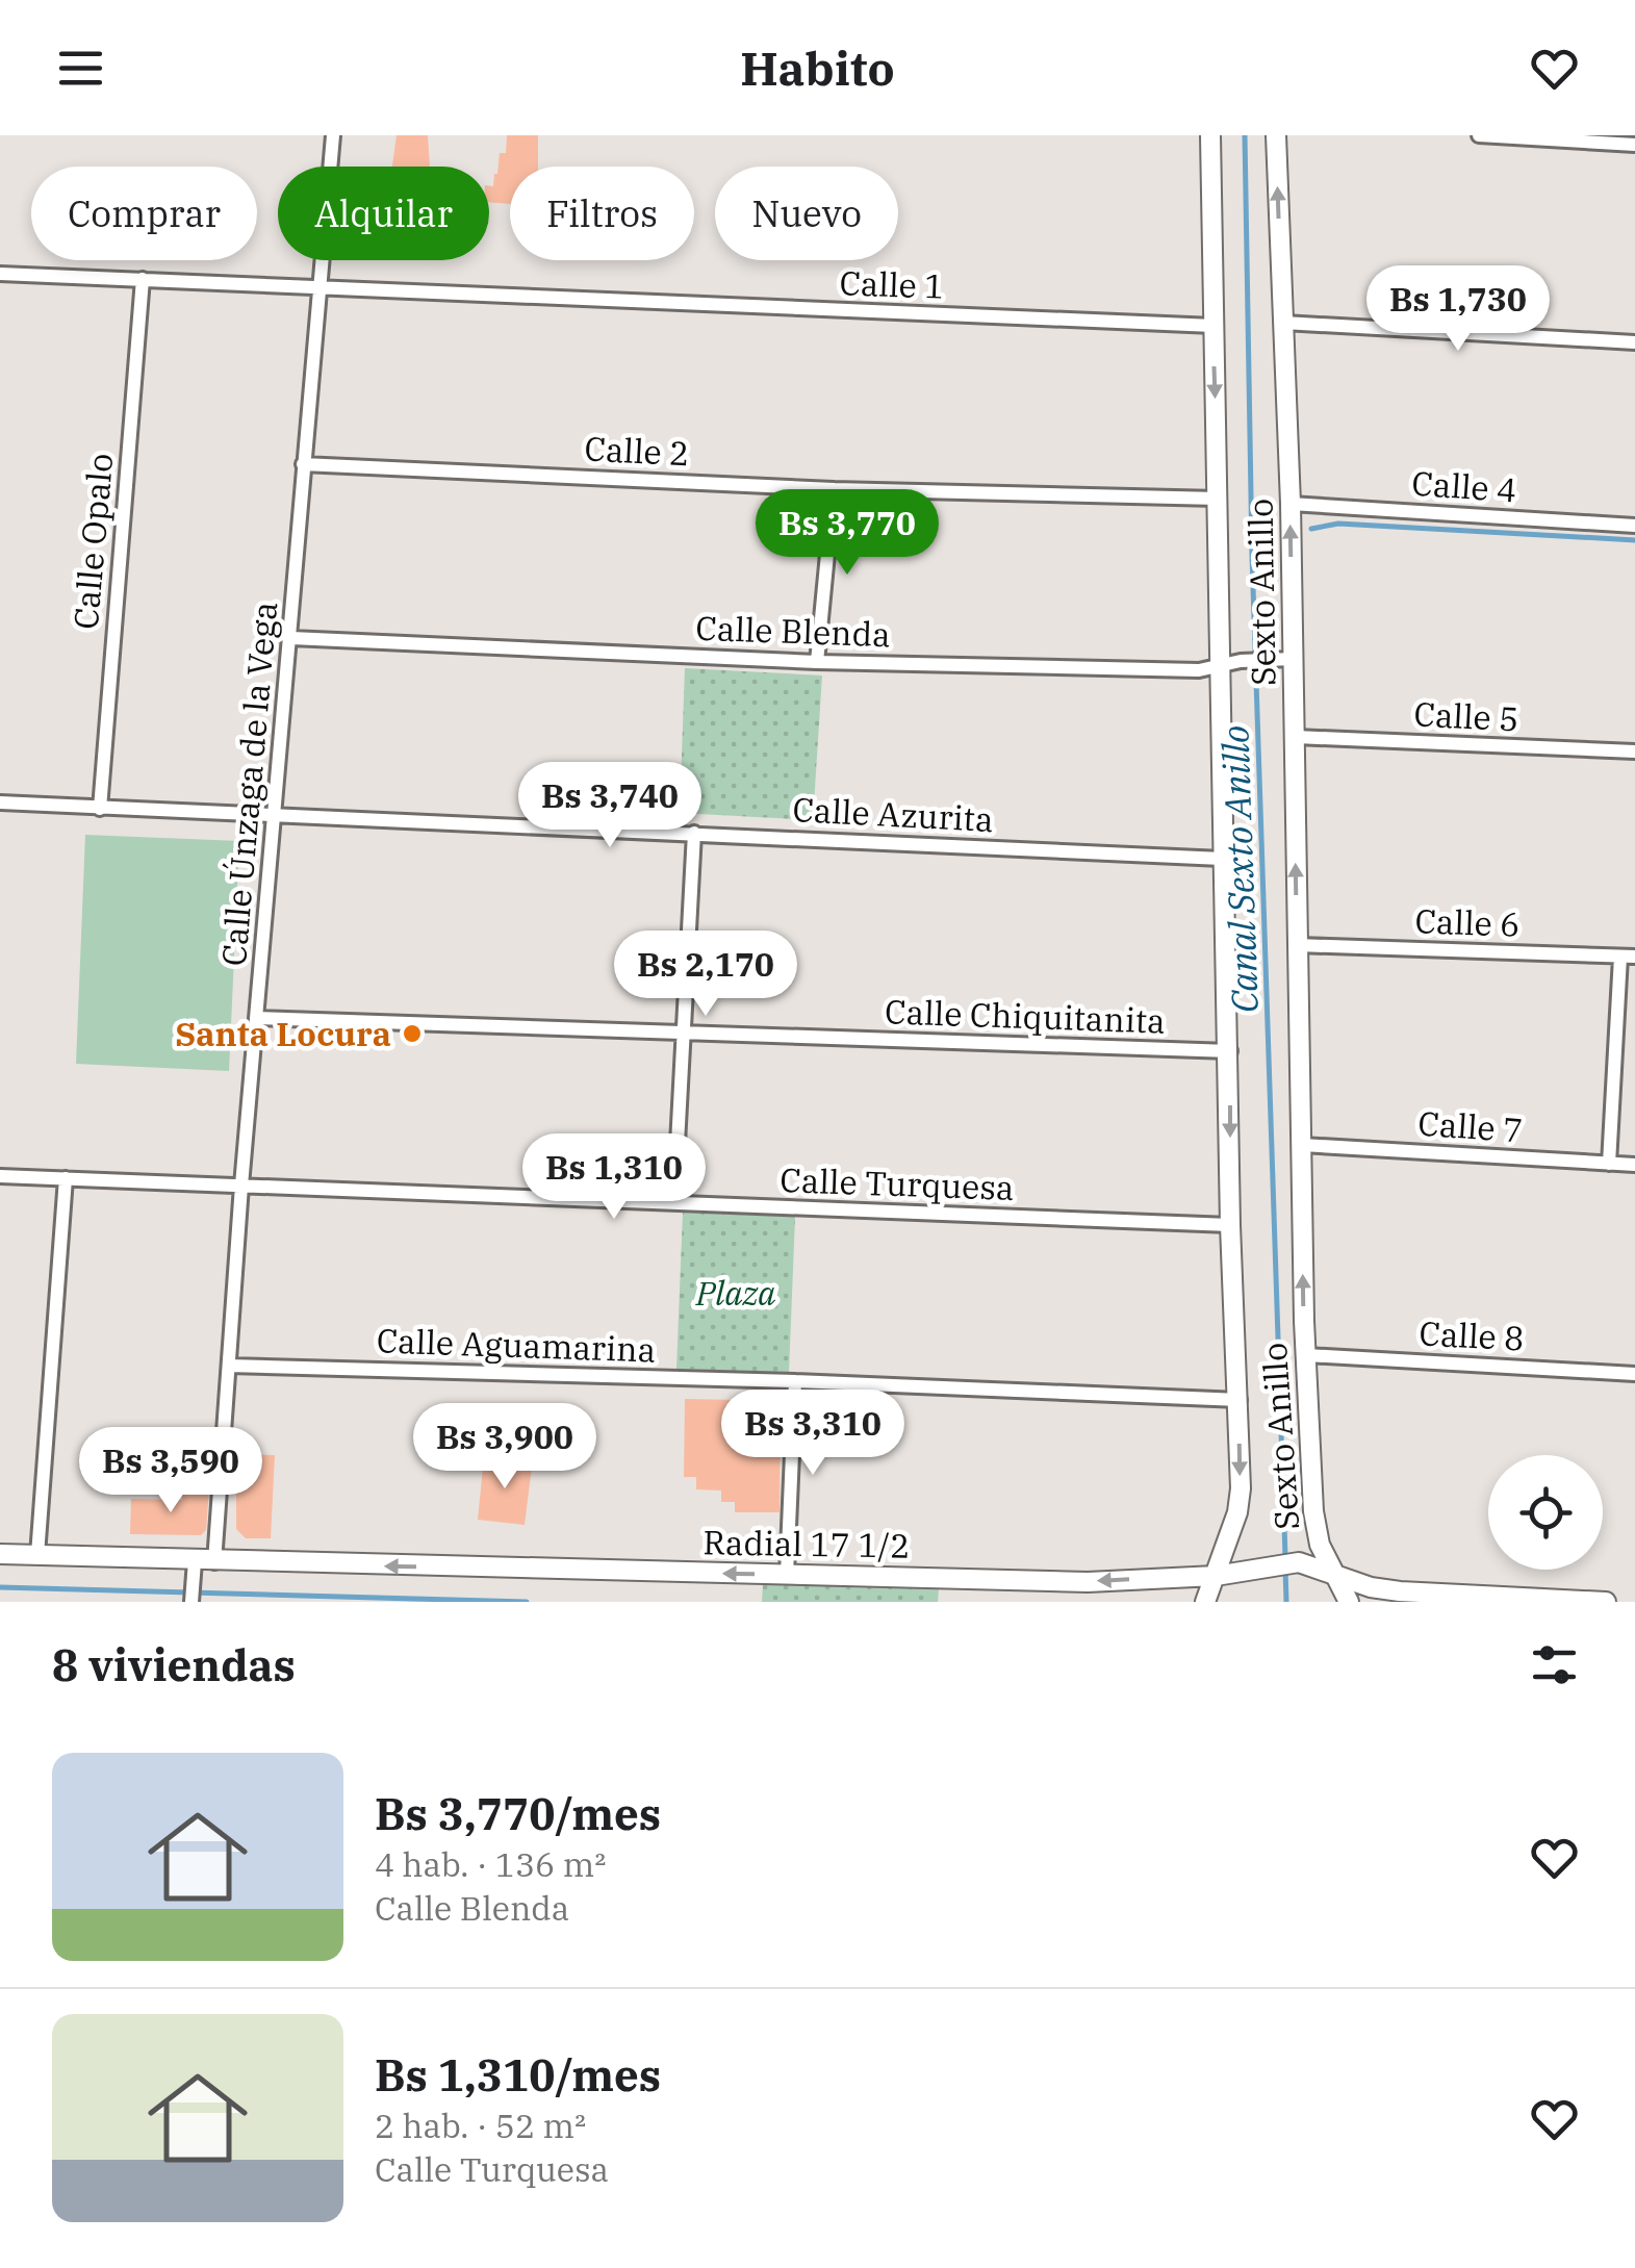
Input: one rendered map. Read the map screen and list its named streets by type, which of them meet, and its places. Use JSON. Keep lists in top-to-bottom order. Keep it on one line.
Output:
{"streets":{"main road":["Sexto Anillo","Radial 17 1/2"],"street":["Calle 1","Calle 2","Calle 4","Calle Opalo","Calle Blenda","Calle 5","Calle Únzaga de la Vega","Calle Azurita","Calle 6","Calle Chiquitanita","Calle 7","Calle Turquesa","Calle 8","Calle Aguamarina"]},"crossings":[["Calle 1","Calle Opalo"],["Calle 1","Sexto Anillo"],["Calle 1","Calle Únzaga de la Vega"],["Calle 2","Sexto Anillo"],["Calle 2","Calle Únzaga de la Vega"],["Calle 4","Sexto Anillo"],["Calle Opalo","Calle Azurita"],["Sexto Anillo","Calle Blenda"],["Sexto Anillo","Calle 5"],["Sexto Anillo","Calle Azurita"],["Sexto Anillo","Calle 6"],["Sexto Anillo","Calle Chiquitanita"],["Sexto Anillo","Calle 7"],["Sexto Anillo","Calle Turquesa"],["Sexto Anillo","Calle 8"],["Sexto Anillo","Calle Aguamarina"],["Sexto Anillo","Radial 17 1/2"],["Calle Blenda","Calle Únzaga de la Vega"],["Calle Únzaga de la Vega","Calle Azurita"],["Calle Únzaga de la Vega","Calle Chiquitanita"],["Calle Únzaga de la Vega","Calle Turquesa"],["Calle Únzaga de la Vega","Calle Aguamarina"],["Calle Únzaga de la Vega","Radial 17 1/2"]],"one_way":["Radial 17 1/2"],"water":["Canal Sexto Anillo"],"parks":["Plaza"],"places":["Santa Locura"],"page":{"header":"Habito","chip":["Comprar","Alquilar","Filtros","Nuevo"],"price":["Bs 1,730","Bs 3,770","Bs 3,740","Bs 2,170","Bs 1,310","Bs 3,310","Bs 3,900","Bs 3,590"],"heading":"8 viviendas","list":[{"name":"Bs 3,770/mes","note":"4 hab. · 136 m² · Calle Blenda"},{"name":"Bs 1,310/mes","note":"2 hab. · 52 m² · Calle Turquesa"}]}}
